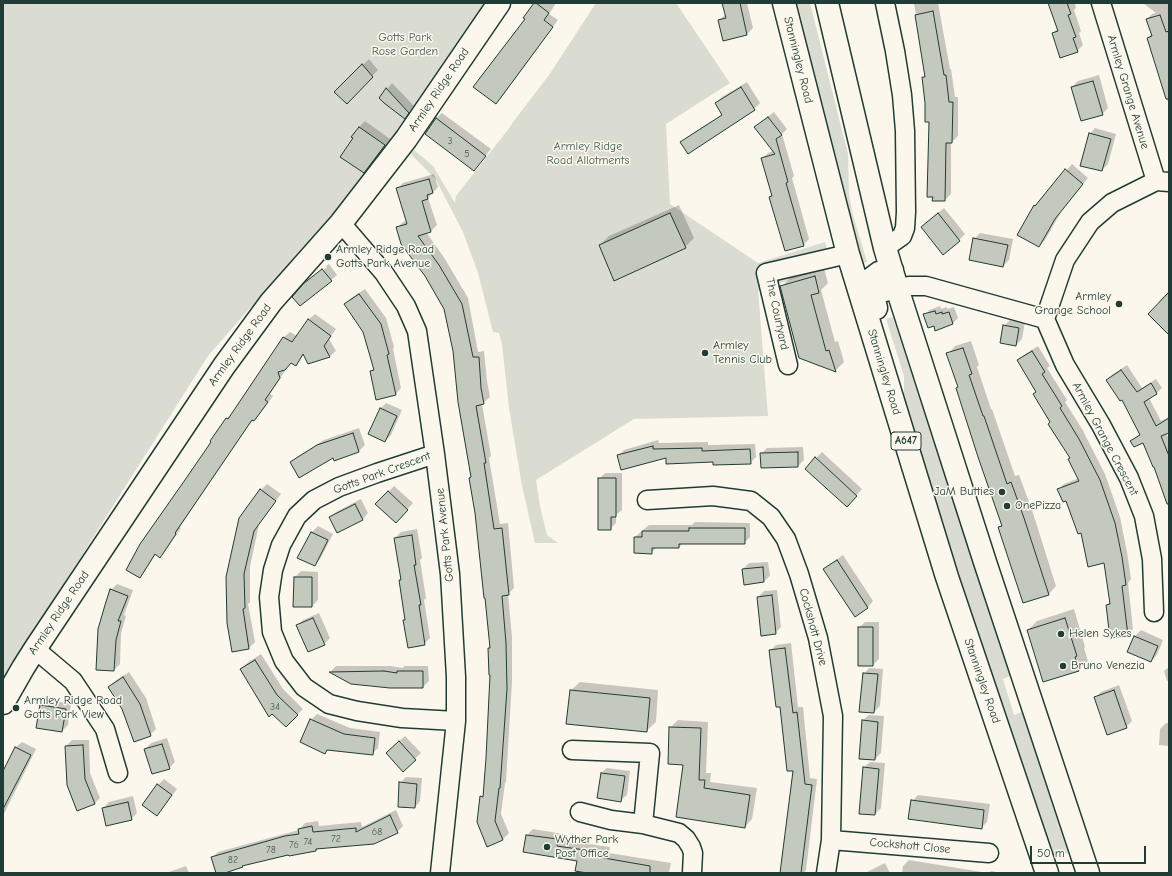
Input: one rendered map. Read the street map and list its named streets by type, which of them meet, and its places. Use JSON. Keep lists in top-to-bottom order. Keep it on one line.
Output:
{"streets":{"main road":["Stanningley Road","Armley Ridge Road","A647"],"street":["Armley Grange Avenue","The Courtyard","Armley Grange Crescent","Gotts Park Crescent","Gotts Park Avenue","Cockshott Drive","Cockshott Close"]},"crossings":[["Stanningley Road","The Courtyard"],["Armley Ridge Road","Gotts Park Avenue"],["Gotts Park Crescent","Gotts Park Avenue"],["Cockshott Drive","Cockshott Close"]],"parks":["Gotts Park Rose Garden","Armley Ridge Road Allotments"],"places":["Armley Ridge Road Gotts Park Avenue","Armley Grange School","Armley Tennis Club","JaM Butties","OnePizza","Helen Sykes","Bruno Venezia","Armley Ridge Road Gotts Park View","Wyther Park Post Office"],"house_numbers":["3","5","34","68","72","74","76","78","82"],"scale_bar":"50 m"}
